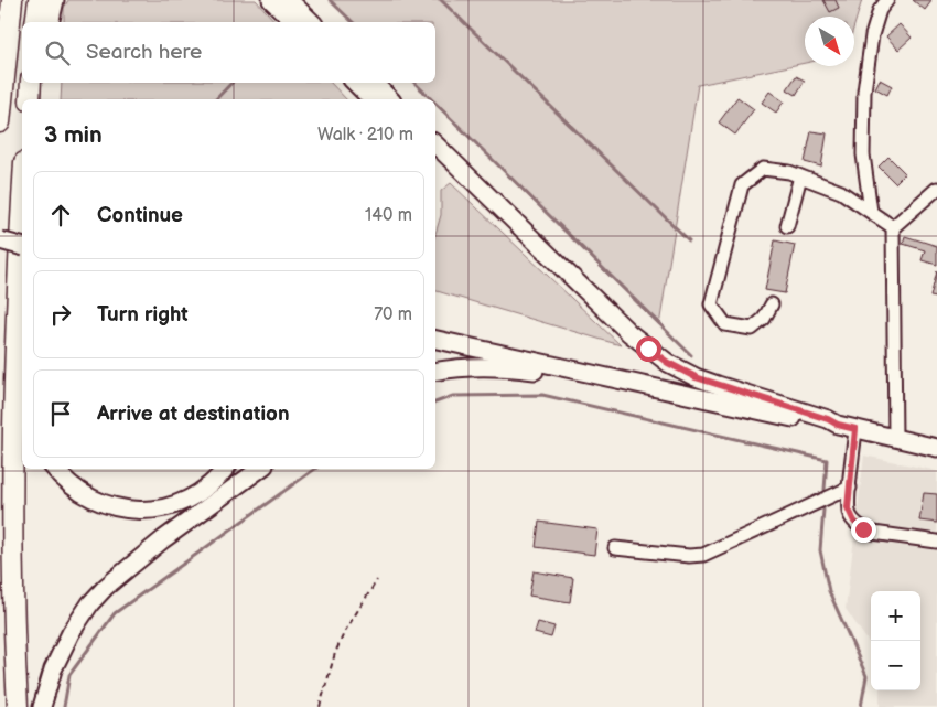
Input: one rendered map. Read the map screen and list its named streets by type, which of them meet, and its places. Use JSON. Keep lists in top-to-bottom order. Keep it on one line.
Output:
{"north":"bottom right","page":{"search":"Search here","heading":["3 min","Walk · 210 m"],"list":[["Continue","140 m"],["Turn right","70 m"],"Arrive at destination"],"map_buttons":["+","−"]}}
